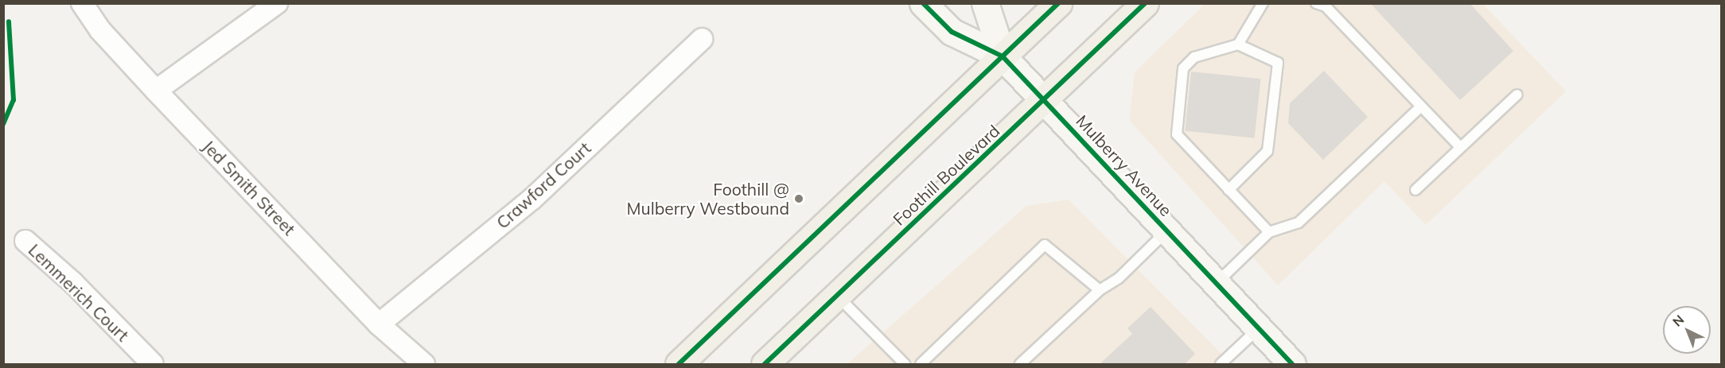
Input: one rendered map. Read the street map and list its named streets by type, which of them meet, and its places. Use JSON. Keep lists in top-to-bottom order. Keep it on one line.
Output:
{"streets":{"main road":["Foothill Boulevard"],"street":["Mulberry Avenue","Crawford Court","Jed Smith Street","Lemmerich Court"]},"crossings":[["Mulberry Avenue","Foothill Boulevard"],["Crawford Court","Jed Smith Street"]],"places":["Foothill @ Mulberry Westbound"],"north":"top left"}
